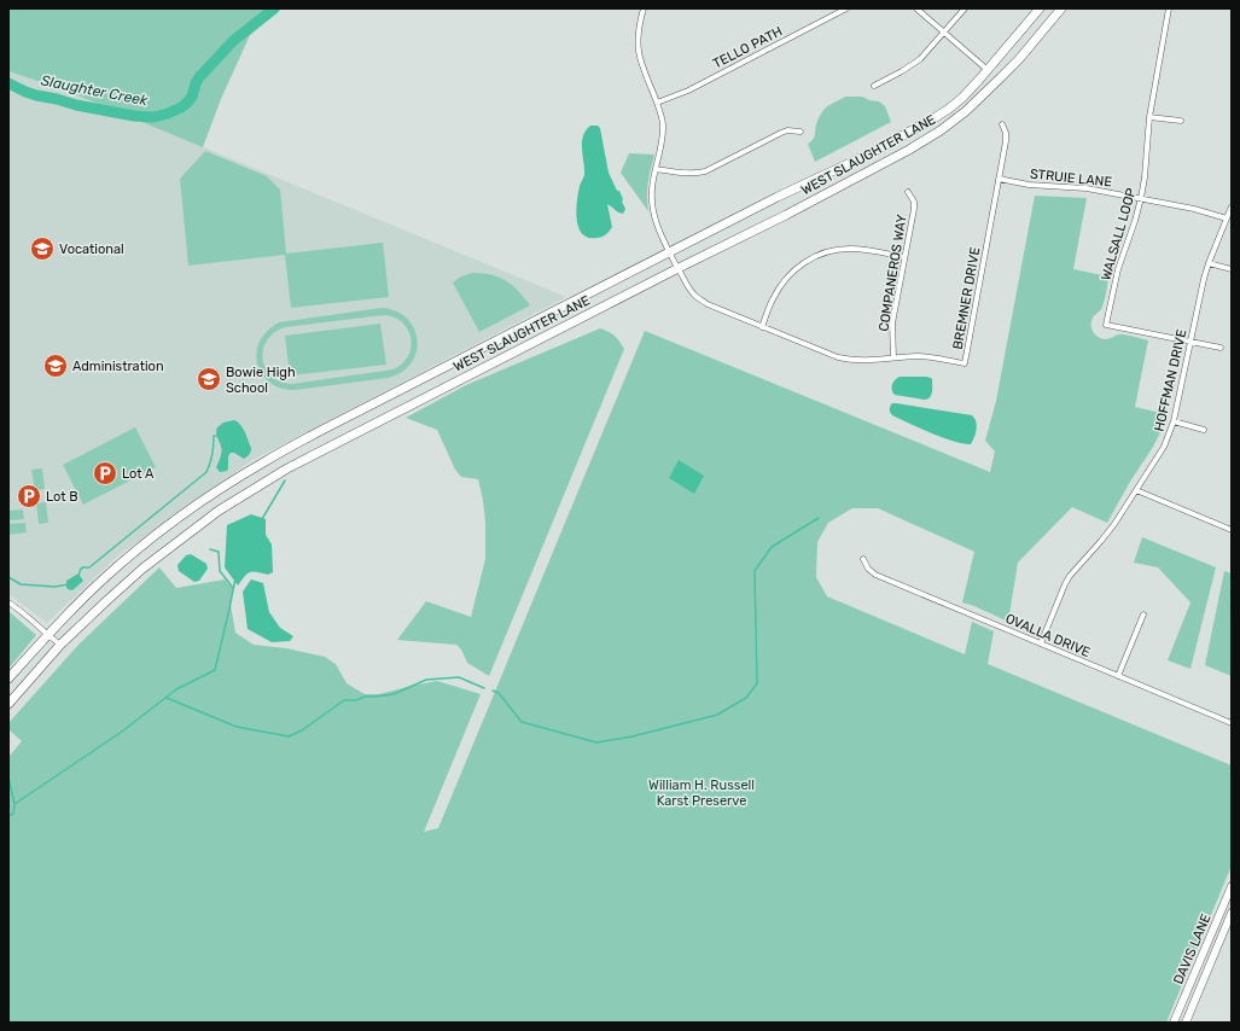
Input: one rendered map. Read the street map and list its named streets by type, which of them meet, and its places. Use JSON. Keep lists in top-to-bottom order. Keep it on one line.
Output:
{"streets":{"main road":["WEST SLAUGHTER LANE","DAVIS LANE"],"street":["TELLO PATH","STRUIE LANE","WALSALL LOOP","COMPANEROS WAY","BREMNER DRIVE","HOFFMAN DRIVE","OVALLA DRIVE"]},"crossings":[["TELLO PATH","BREMNER DRIVE"],["WEST SLAUGHTER LANE","BREMNER DRIVE"],["STRUIE LANE","WALSALL LOOP"],["STRUIE LANE","BREMNER DRIVE"],["STRUIE LANE","HOFFMAN DRIVE"],["WALSALL LOOP","HOFFMAN DRIVE"],["COMPANEROS WAY","BREMNER DRIVE"],["HOFFMAN DRIVE","OVALLA DRIVE"]],"water":["Slaughter Creek"],"parks":["William H. Russell Karst Preserve"],"places":{"school or university":["Vocational","Administration","Bowie High School"],"parking":["Lot A","Lot B"]}}
